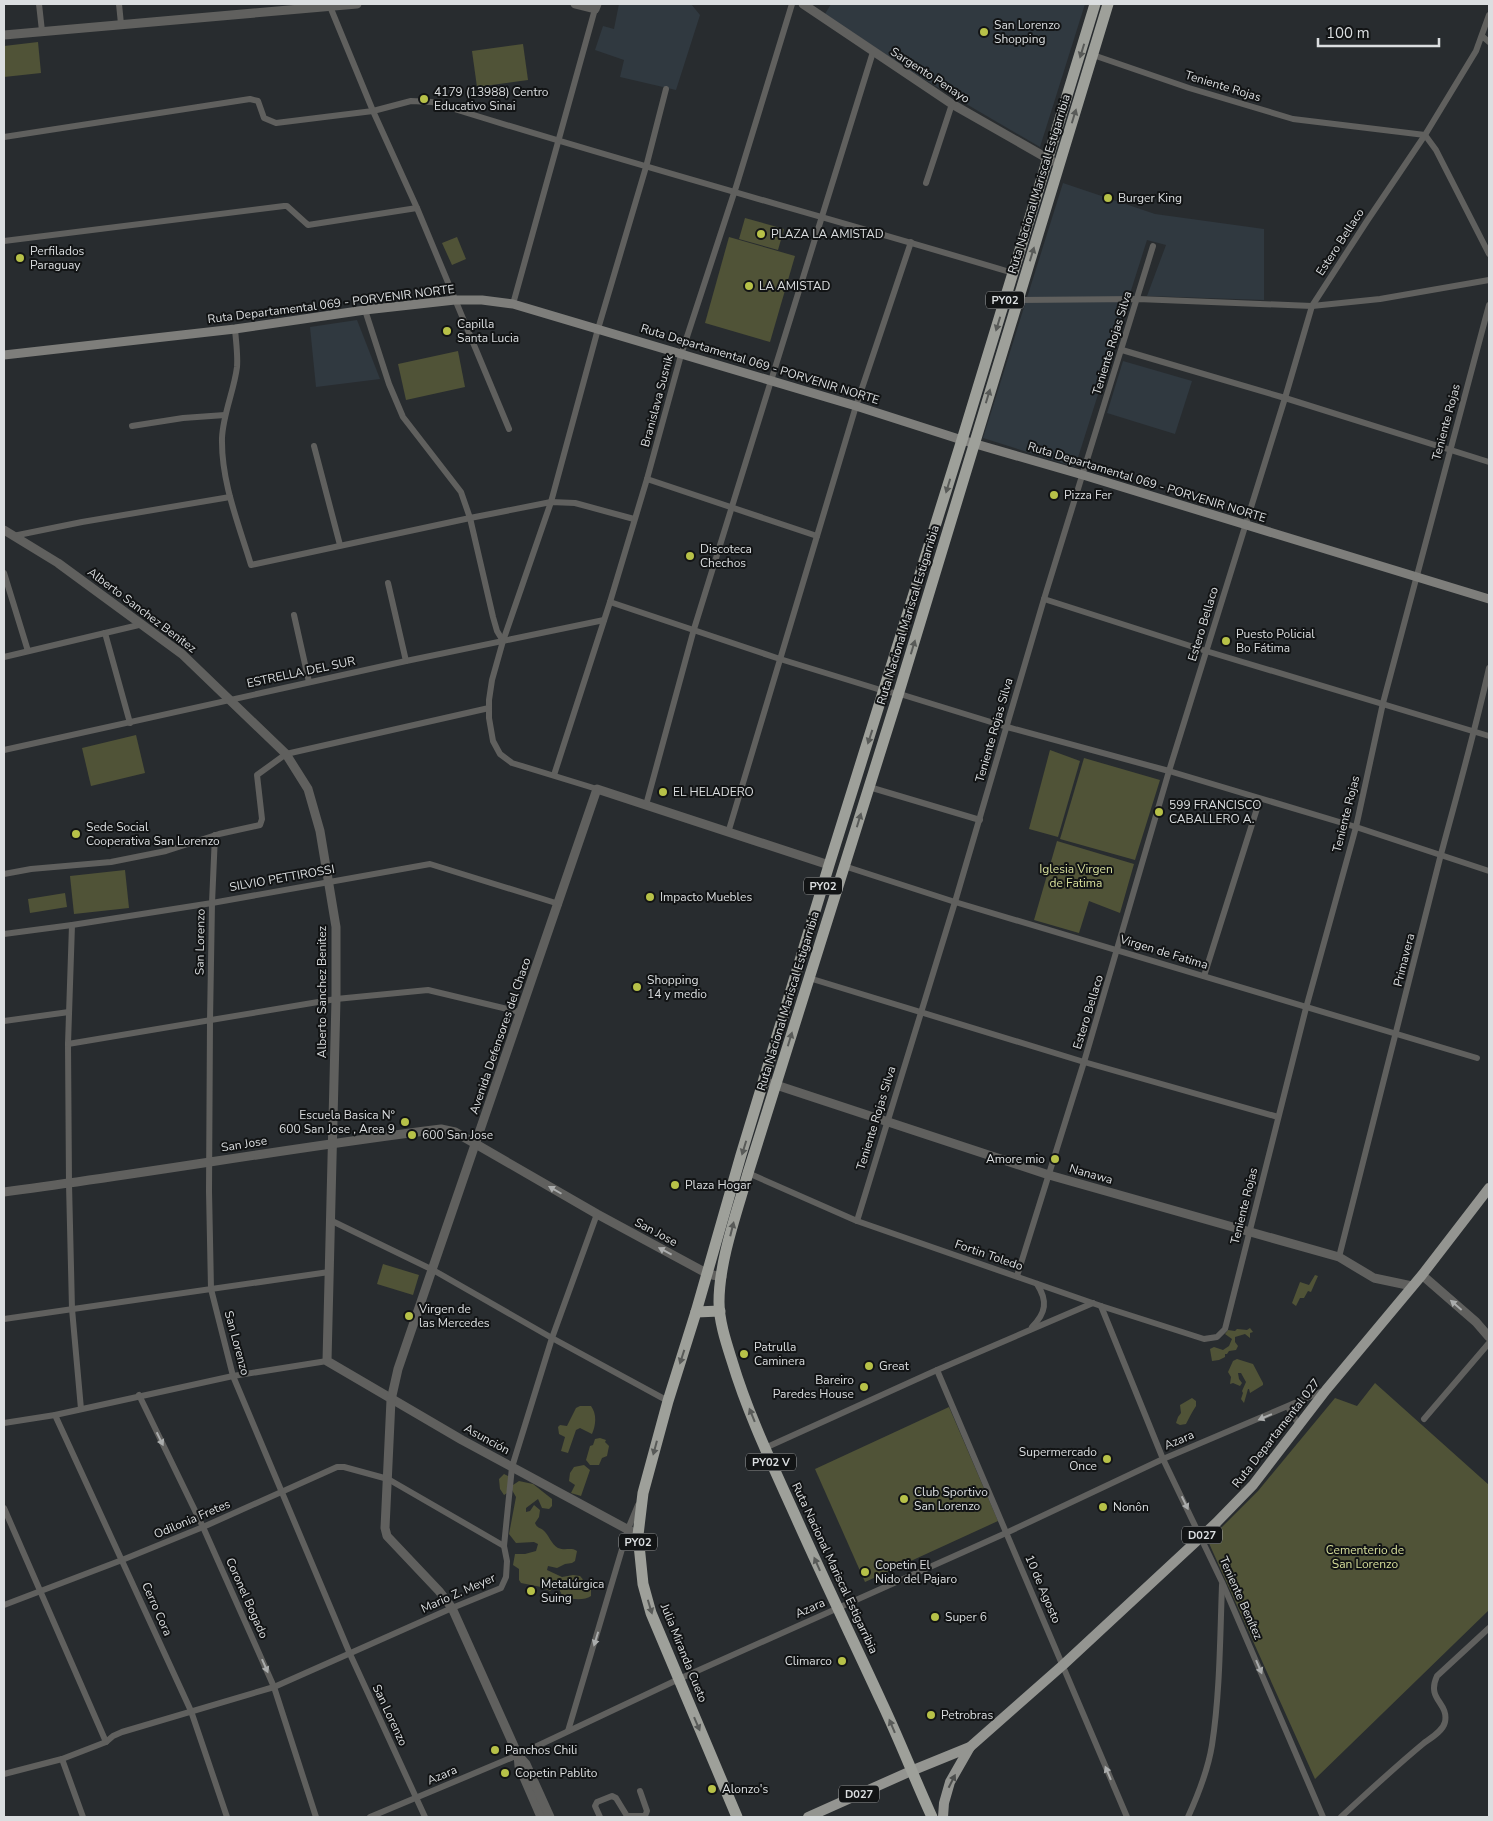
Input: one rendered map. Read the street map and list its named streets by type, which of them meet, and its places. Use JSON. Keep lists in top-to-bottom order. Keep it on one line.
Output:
{"streets":{"highway":["Ruta Nacional Mariscal Estigarribia","PY02","PY02 V","Julia Miranda Cueto"],"main road":["Ruta Departamental 069 - PORVENIR NORTE","Ruta Departamental 027","D027"],"street":["Sargento Penayo","Teniente Rojas","Estero Bellaco","Teniente Rojas Silva","Branislava Susnik","Alberto Sanchez Benitez","ESTRELLA DEL SUR","SILVIO PETTIROSSI","San Lorenzo","Virgen de Fatima","Primavera","Avenida Defensores del Chaco","San Jose","Nanawa","Fortin Toledo","Asunción","Azara","Odilonia Fretes","10 de Agosto","Mario Z. Meyer","Coronel Bogado","Teniente Benítez","Cerro Cora"]},"crossings":[["Sargento Penayo","Ruta Nacional Mariscal Estigarribia"],["Teniente Rojas","Ruta Nacional Mariscal Estigarribia"],["Teniente Rojas","Estero Bellaco"],["Teniente Rojas","Ruta Departamental 069 - PORVENIR NORTE"],["Teniente Rojas","Virgen de Fatima"],["Teniente Rojas","Nanawa"],["Teniente Rojas","Fortin Toledo"],["Ruta Nacional Mariscal Estigarribia","Ruta Departamental 069 - PORVENIR NORTE"],["Ruta Nacional Mariscal Estigarribia","Virgen de Fatima"],["Ruta Nacional Mariscal Estigarribia","San Jose"],["Ruta Nacional Mariscal Estigarribia","Nanawa"],["Ruta Nacional Mariscal Estigarribia","Fortin Toledo"],["Ruta Nacional Mariscal Estigarribia","Ruta Departamental 027"],["Ruta Nacional Mariscal Estigarribia","Azara"],["Ruta Nacional Mariscal Estigarribia","D027"],["Ruta Nacional Mariscal Estigarribia","Julia Miranda Cueto"],["Estero Bellaco","Ruta Departamental 069 - PORVENIR NORTE"],["Estero Bellaco","Virgen de Fatima"],["Estero Bellaco","Nanawa"],["Estero Bellaco","Fortin Toledo"],["Ruta Departamental 069 - PORVENIR NORTE","Teniente Rojas Silva"],["Ruta Departamental 069 - PORVENIR NORTE","Branislava Susnik"],["Teniente Rojas Silva","Virgen de Fatima"],["Teniente Rojas Silva","Nanawa"],["Teniente Rojas Silva","Fortin Toledo"],["Branislava Susnik","ESTRELLA DEL SUR"],["Alberto Sanchez Benitez","ESTRELLA DEL SUR"],["Alberto Sanchez Benitez","SILVIO PETTIROSSI"],["Alberto Sanchez Benitez","San Jose"],["Alberto Sanchez Benitez","Asunción"],["SILVIO PETTIROSSI","San Lorenzo"],["SILVIO PETTIROSSI","Avenida Defensores del Chaco"],["San Lorenzo","San Jose"],["San Lorenzo","Azara"],["San Lorenzo","Odilonia Fretes"],["San Lorenzo","Mario Z. Meyer"],["Virgen de Fatima","Primavera"],["Primavera","Nanawa"],["Avenida Defensores del Chaco","San Jose"],["Avenida Defensores del Chaco","Asunción"],["Avenida Defensores del Chaco","Azara"],["Avenida Defensores del Chaco","Odilonia Fretes"],["Avenida Defensores del Chaco","Mario Z. Meyer"],["San Jose","Mario Z. Meyer"],["San Jose","Julia Miranda Cueto"],["Nanawa","Ruta Departamental 027"],["Fortin Toledo","Teniente Benítez"],["Ruta Departamental 027","Azara"],["Ruta Departamental 027","D027"],["Ruta Departamental 027","10 de Agosto"],["Ruta Departamental 027","Teniente Benítez"],["Asunción","Mario Z. Meyer"],["Asunción","Julia Miranda Cueto"],["Azara","10 de Agosto"],["Azara","Teniente Benítez"],["Azara","Julia Miranda Cueto"],["Odilonia Fretes","Mario Z. Meyer"],["Odilonia Fretes","Coronel Bogado"],["Odilonia Fretes","Cerro Cora"],["Mario Z. Meyer","Coronel Bogado"],["Mario Z. Meyer","Cerro Cora"]],"one_way":["Coronel Bogado","Teniente Benítez","Julia Miranda Cueto"],"parks":["Iglesia Virgen de Fatima","Cementerio de San Lorenzo"],"places":["San Lorenzo Shopping","4179 (13988) Centro Educativo Sinai","Burger King","PLAZA LA AMISTAD","Perfilados Paraguay","LA AMISTAD","Capilla Santa Lucia","Pizza Fer","Discoteca Chechos","Puesto Policial Bo Fátima","EL HELADERO","599 FRANCISCO CABALLERO A.","Sede Social Cooperativa San Lorenzo","Impacto Muebles","Shopping 14 y medio","Escuela Basica N° 600 San Jose , Area 9","600 San Jose","Amore mio","Plaza Hogar","Virgen de las Mercedes","Patrulla Caminera","Great","Bareiro Paredes House","Supermercado Once","Club Sportivo San Lorenzo","Nonôn","Copetin El Nido del Pajaro","Metalúrgica Suing","Super 6","Climarco","Petrobras","Panchos Chili","Copetin Pablito","Alonzo's"],"scale_bar":"100 m"}
